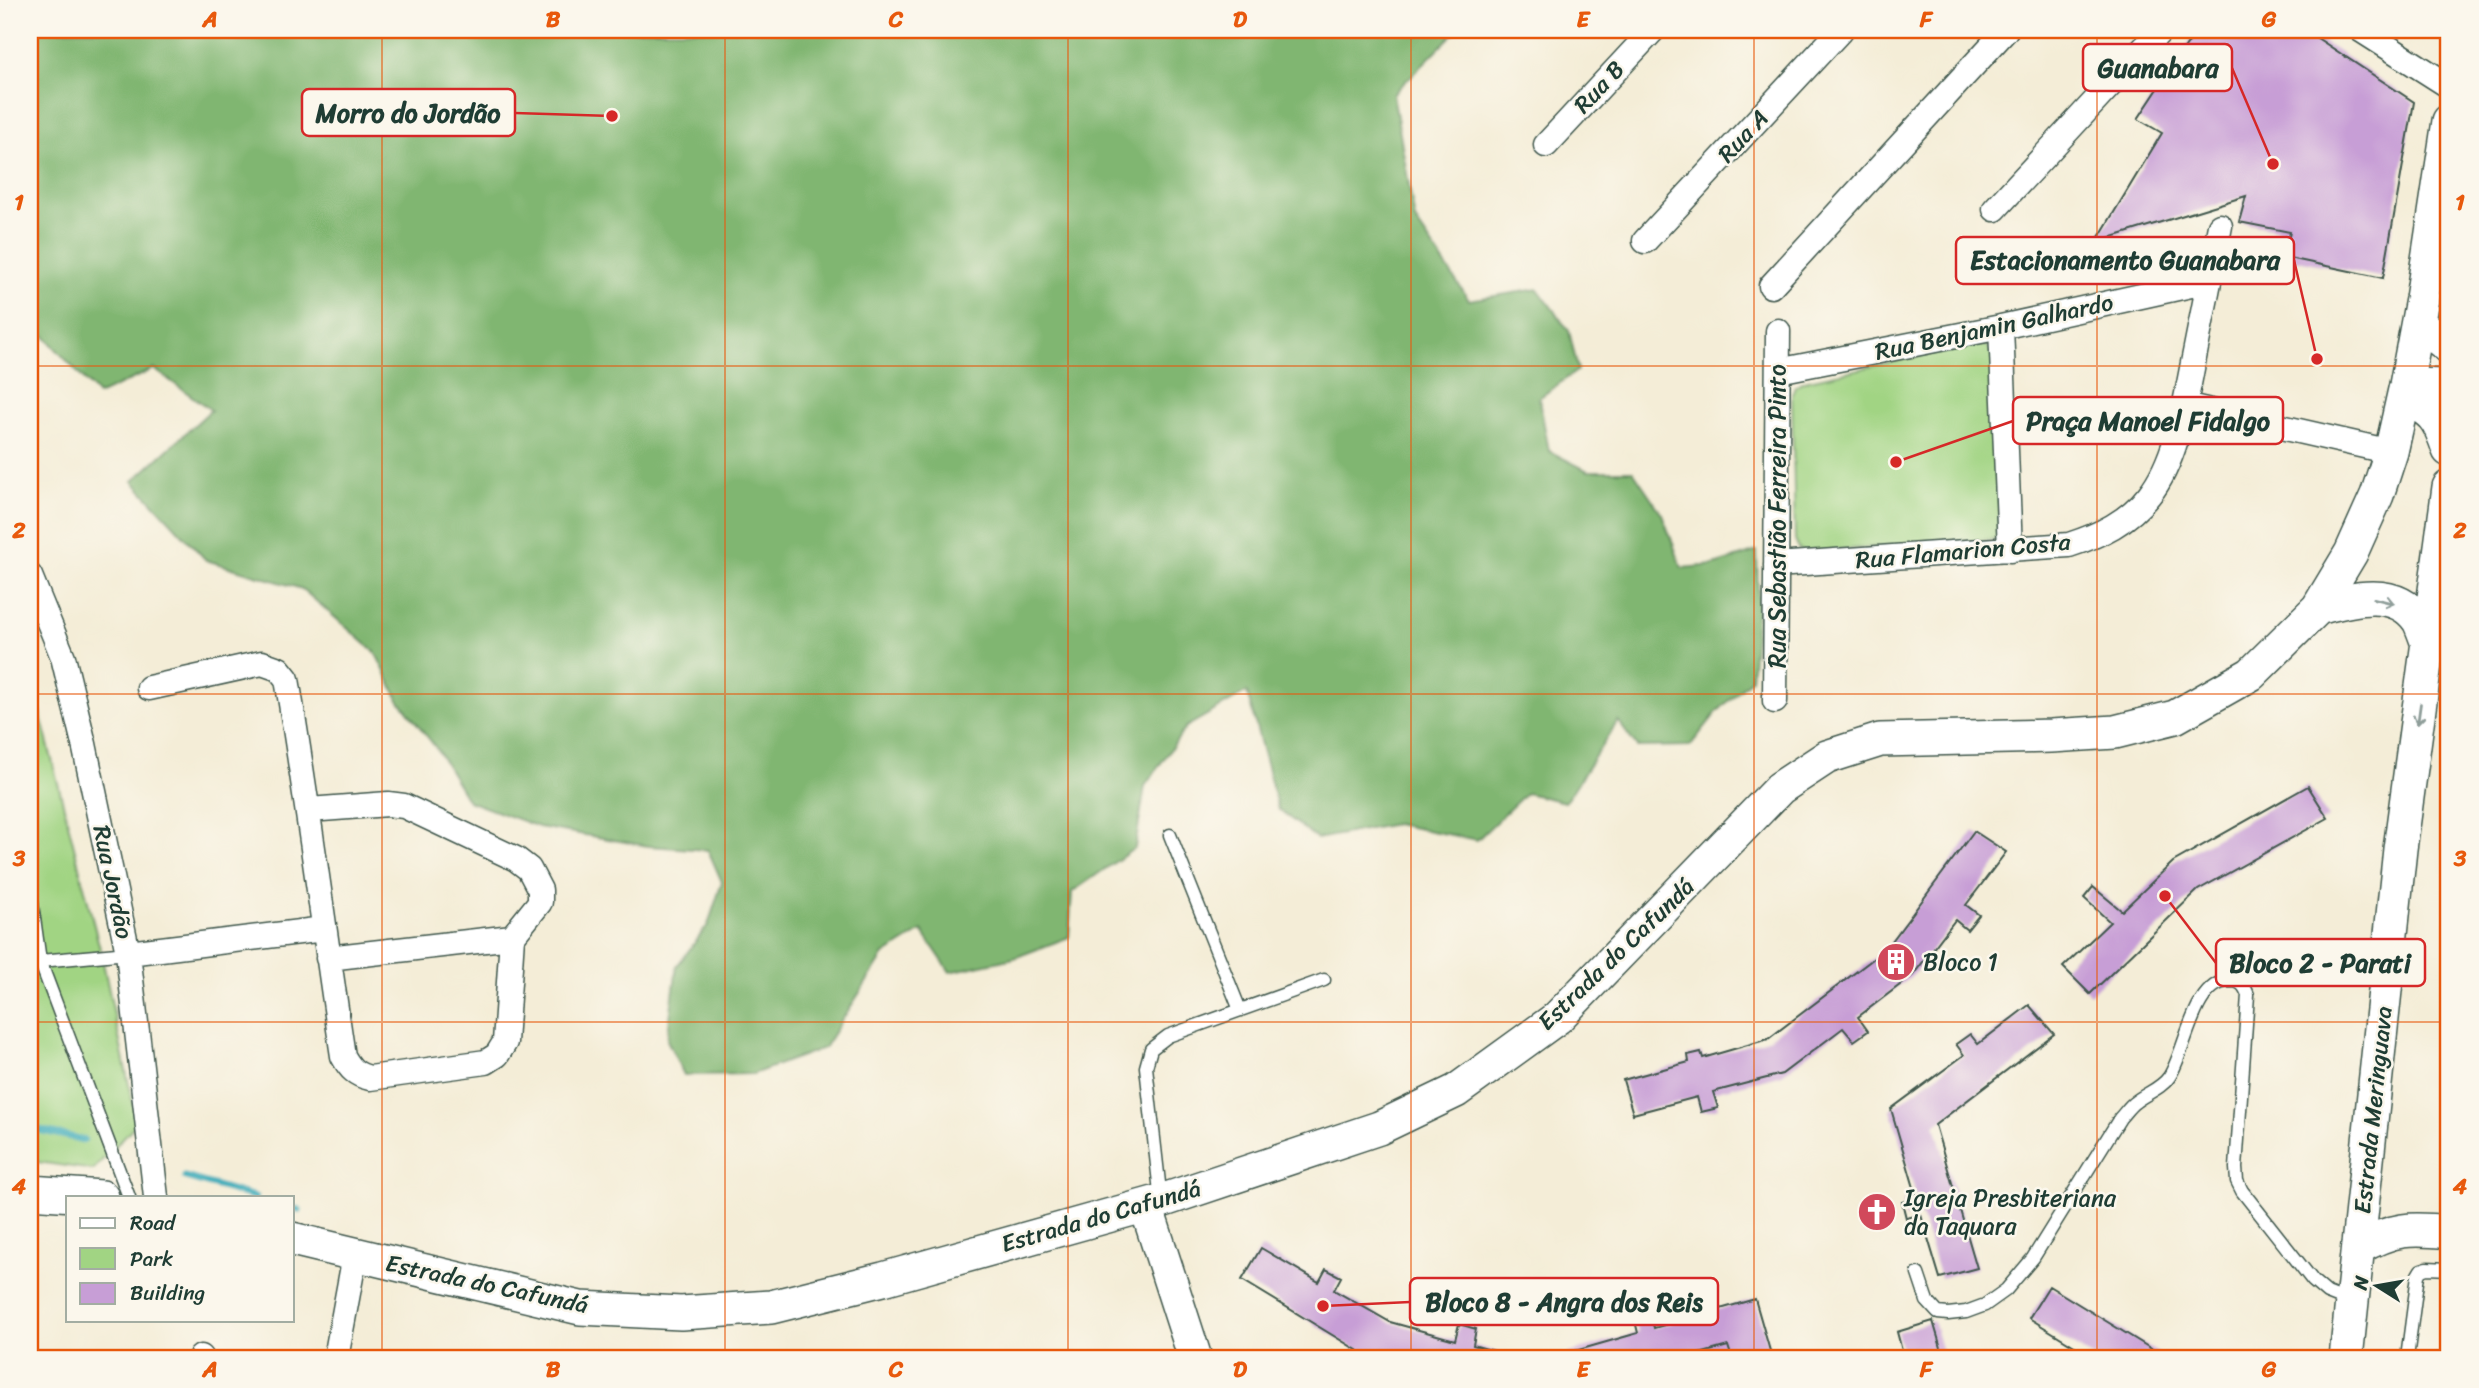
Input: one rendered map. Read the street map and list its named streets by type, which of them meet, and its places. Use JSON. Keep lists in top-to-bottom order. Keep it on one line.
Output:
{"streets":{"main road":["Estrada do Cafundá","Estrada Meringuava"],"street":["Rua B","Rua A","Rua Benjamin Galhardo","Rua Sebastião Ferreira Pinto","Rua Flamarion Costa","Rua Jordão"]},"crossings":[["Rua Benjamin Galhardo","Rua Sebastião Ferreira Pinto"],["Rua Benjamin Galhardo","Rua Flamarion Costa"],["Rua Sebastião Ferreira Pinto","Rua Flamarion Costa"]],"one_way":["Estrada Meringuava"],"places":{"other":["Morro do Jordão","Guanabara","Estacionamento Guanabara","Praça Manoel Fidalgo","Bloco 2 - Parati","Bloco 8 - Angra dos Reis"],"building":["Bloco 1"],"church":["Igreja Presbiteriana da Taquara"]},"legend":["Road","Park","Building"],"north":"left","grid":{"columns":["A","B","C","D","E","F","G"],"rows":["1","2","3","4"]}}
